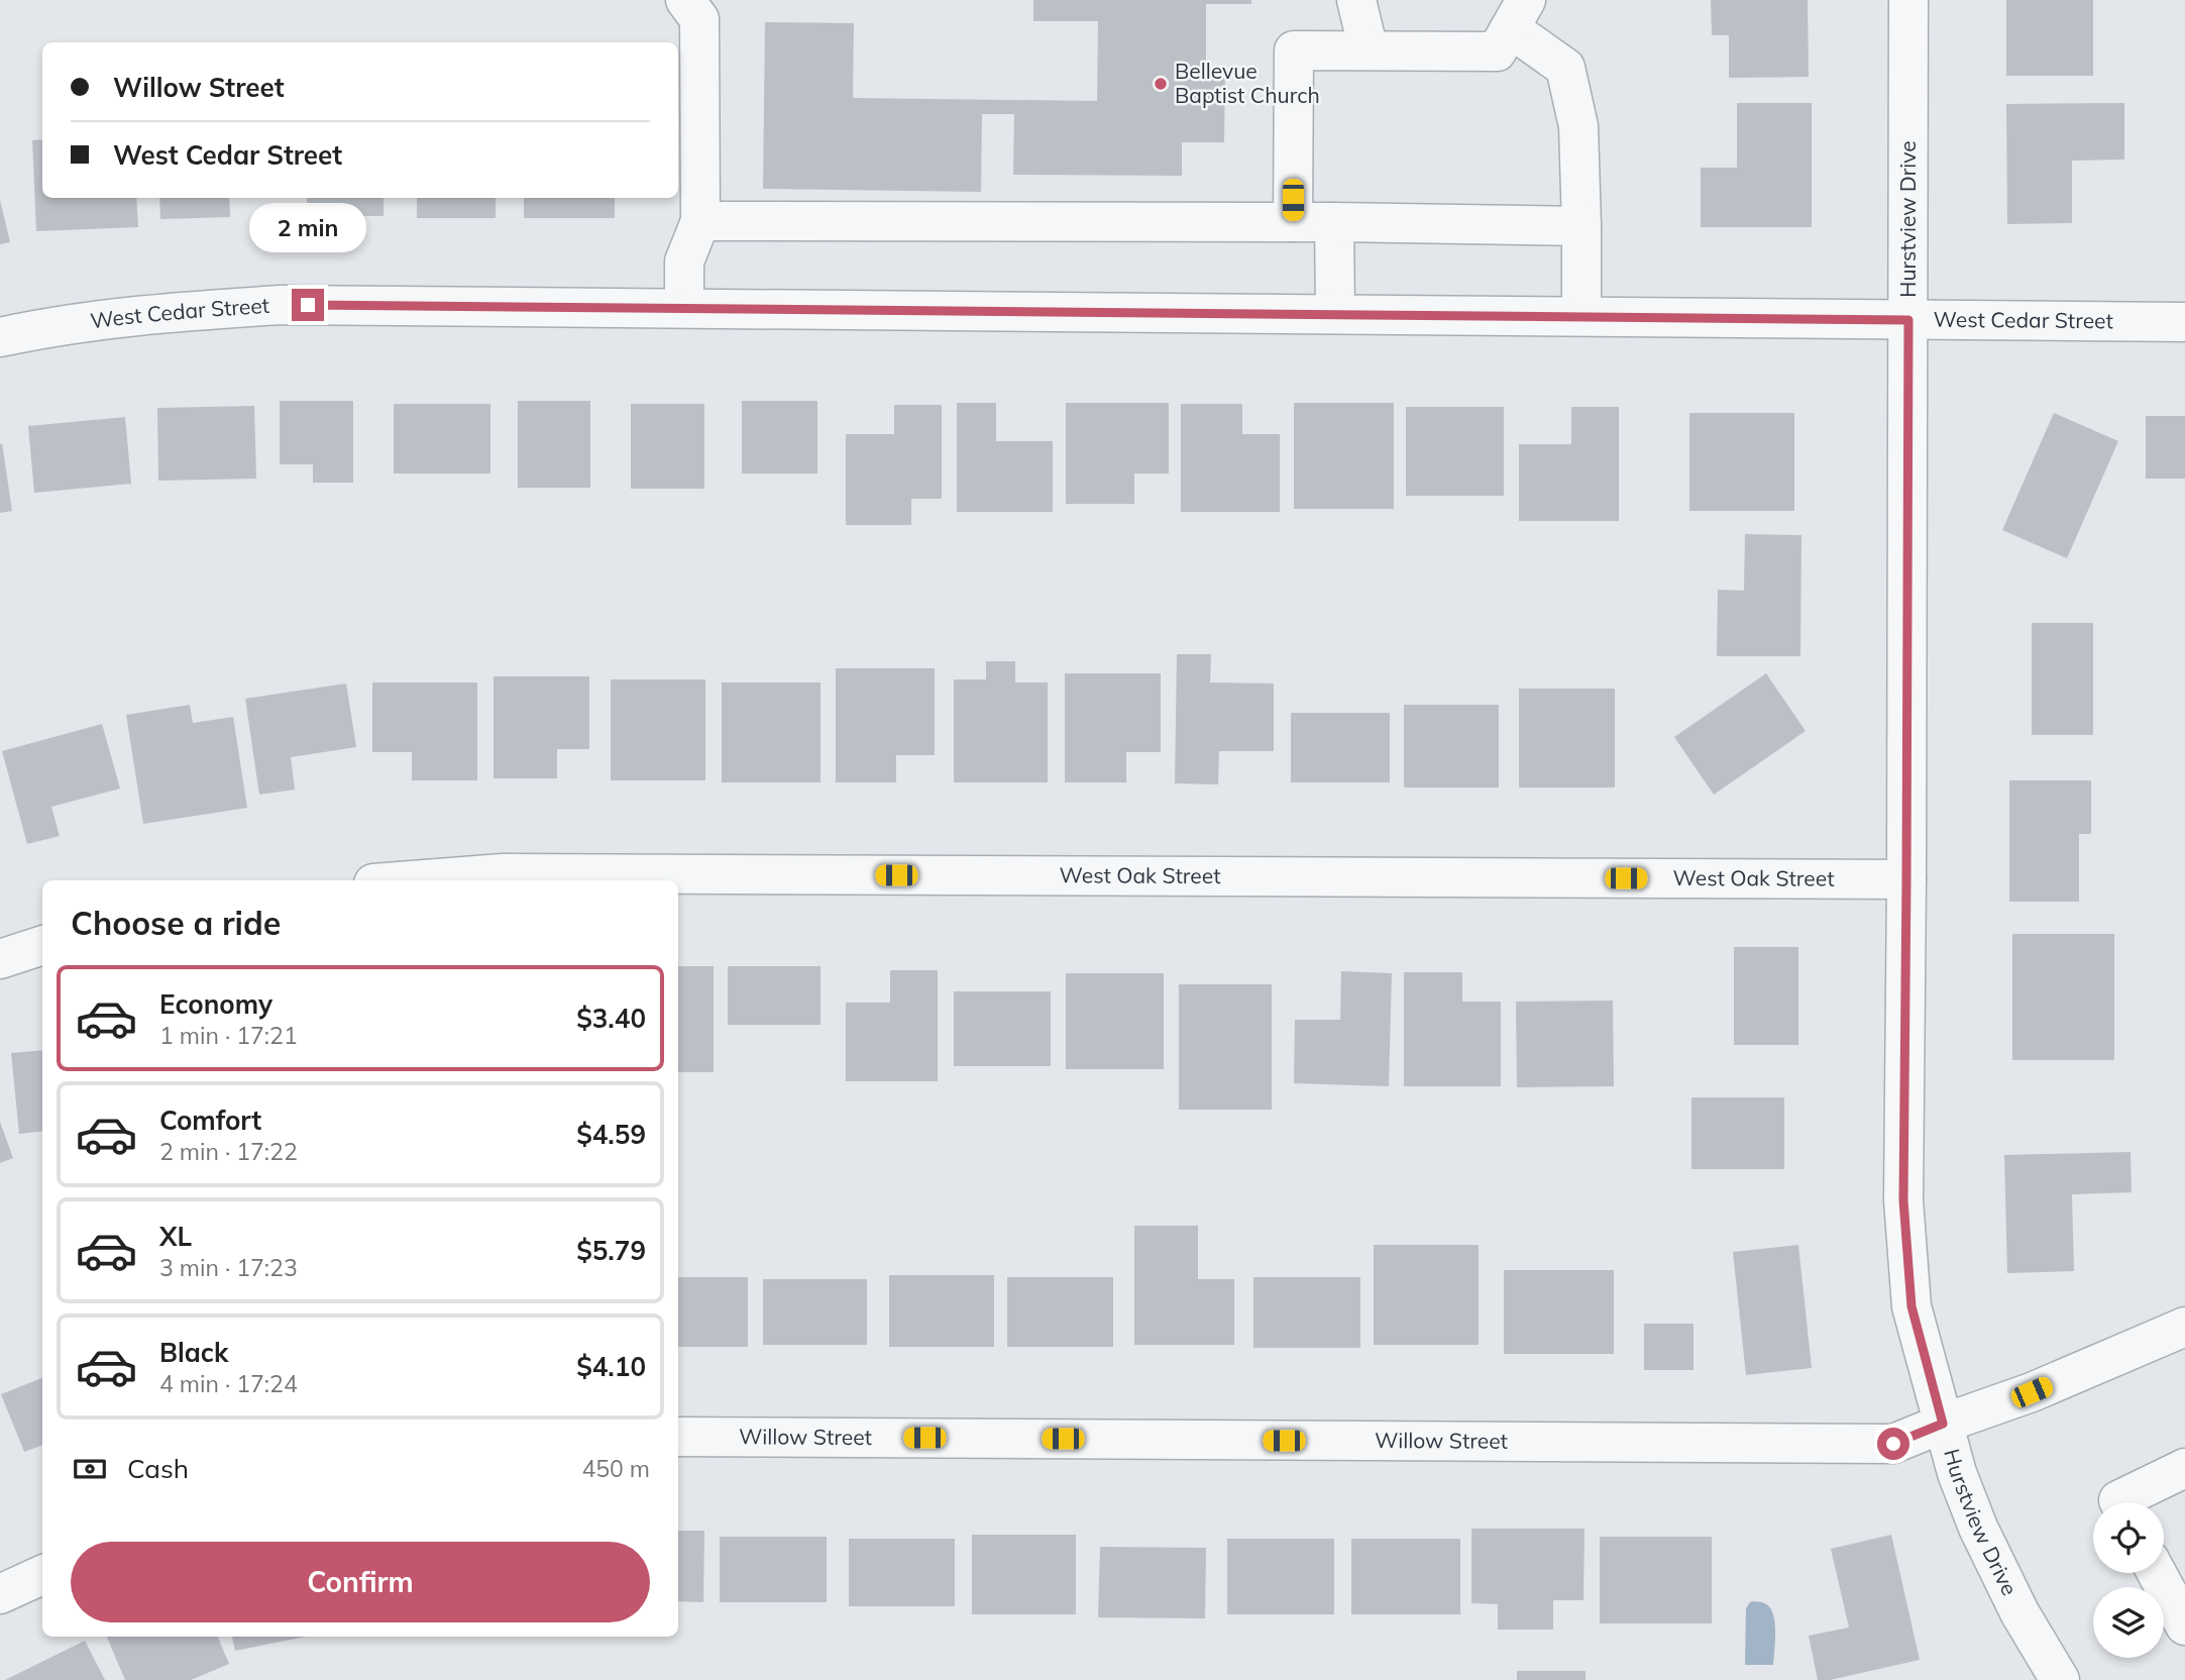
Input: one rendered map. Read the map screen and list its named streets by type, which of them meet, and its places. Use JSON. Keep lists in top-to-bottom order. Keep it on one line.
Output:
{"streets":{"street":["Hurstview Drive","West Cedar Street","West Oak Street","Willow Street"]},"crossings":[["Hurstview Drive","West Cedar Street"],["Hurstview Drive","West Oak Street"],["Hurstview Drive","Willow Street"]],"places":["Bellevue Baptist Church"],"page":{"banner":["Willow Street","West Cedar Street"],"bubble":"2 min","heading":"Choose a ride","list":[{"name":"Economy","note":"1 min · 17:21","value":"$3.40"},{"name":"Comfort","note":"2 min · 17:22","value":"$4.59"},{"name":"XL","note":"3 min · 17:23","value":"$5.79"},{"name":"Black","note":"4 min · 17:24","value":"$4.10"}],"pay":["Cash","450 m"],"buttons":"Confirm"}}
